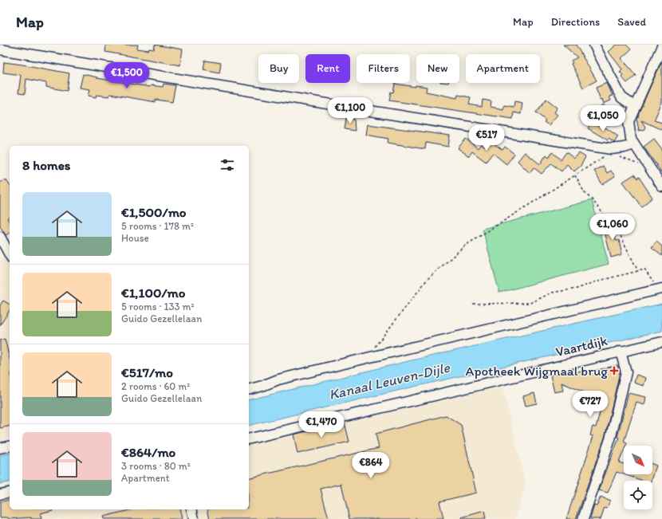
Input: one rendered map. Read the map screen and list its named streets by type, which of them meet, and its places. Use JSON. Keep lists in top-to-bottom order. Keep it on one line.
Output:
{"streets":{"street":["Vaartdijk"]},"water":["Kanaal Leuven-Dijle"],"places":{"health":["Apotheek Wijgmaal brug"]},"north":"bottom right","page":{"header":"Map","nav":["Map","Directions","Saved"],"chip":["Buy","Rent","Filters","New","Apartment"],"price":["€1,500","€1,100","€1,050","€517","€1,060","€727","€1,470","€864"],"heading":"8 homes","list":[{"name":"€1,500/mo","note":"5 rooms · 178 m² · House"},{"name":"€1,100/mo","note":"5 rooms · 133 m² · Guido Gezellelaan"},{"name":"€517/mo","note":"2 rooms · 60 m² · Guido Gezellelaan"},{"name":"€864/mo","note":"3 rooms · 80 m² · Apartment"}]}}
